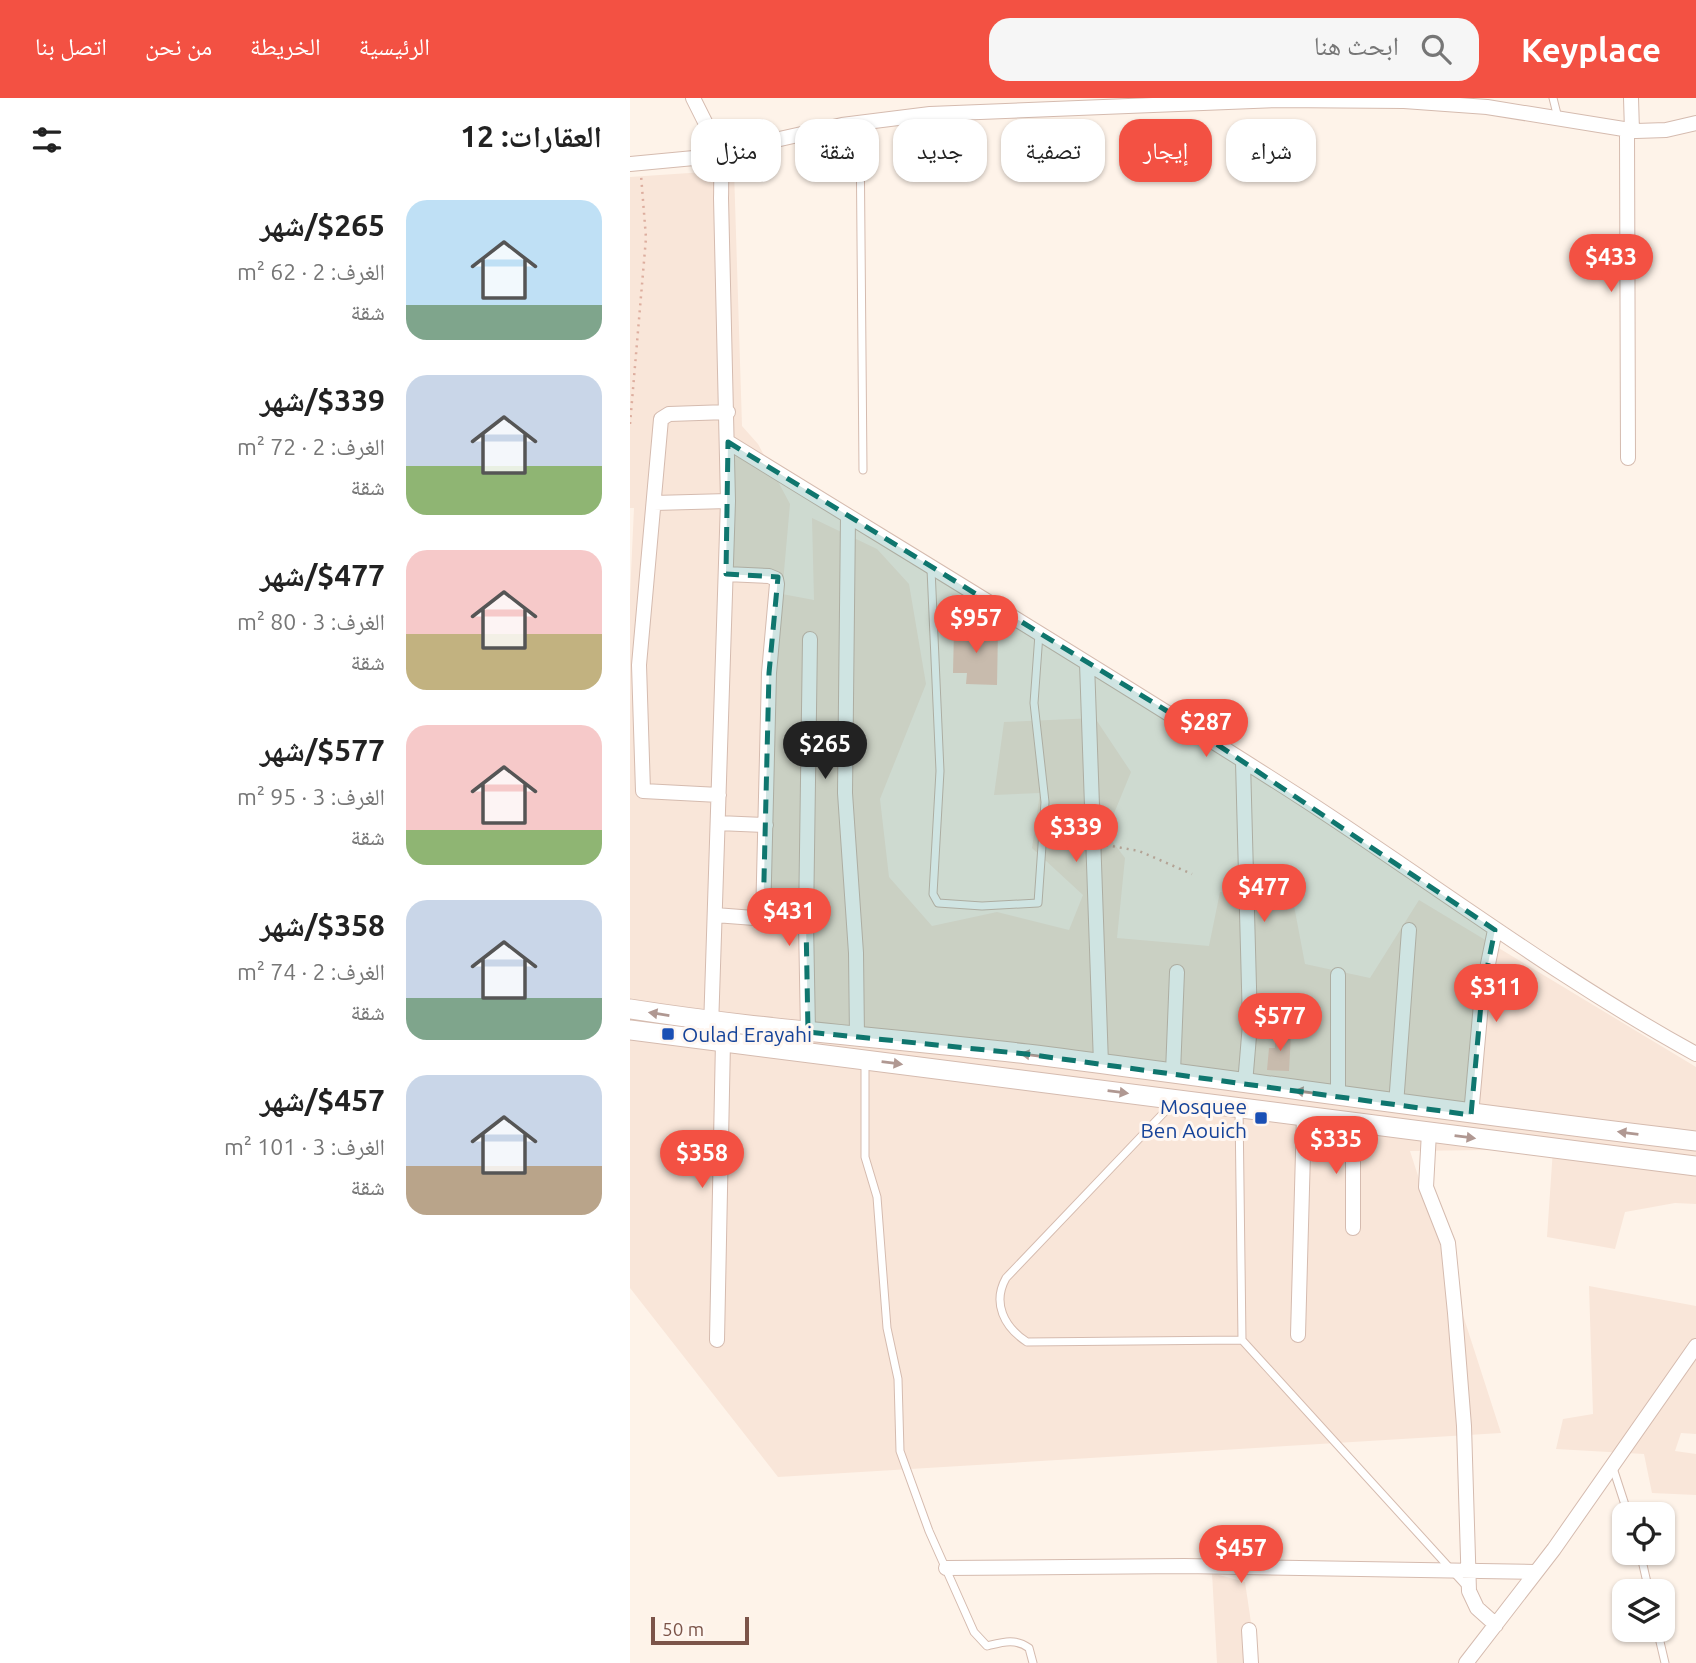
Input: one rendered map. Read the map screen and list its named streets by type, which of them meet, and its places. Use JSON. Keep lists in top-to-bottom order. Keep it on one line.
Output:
{"places":{"transit":["Oulad Erayahi","Mosquee Ben Aouich"]},"scale_bar":"50 m","page":{"header":"Keyplace","search":"ابحث هنا","nav":["الرئيسية","الخريطة","من نحن","اتصل بنا"],"heading":"العقارات: 12","chip":["شراء","إيجار","تصفية","جديد","شقة","منزل"],"list":[{"name":"$265/شهر","note":"الغرف: 2 · 62 m² · شقة"},{"name":"$339/شهر","note":"الغرف: 2 · 72 m² · شقة"},{"name":"$477/شهر","note":"الغرف: 3 · 80 m² · شقة"},{"name":"$577/شهر","note":"الغرف: 3 · 95 m² · شقة"},{"name":"$358/شهر","note":"الغرف: 2 · 74 m² · شقة"},{"name":"$457/شهر","note":"الغرف: 3 · 101 m² · شقة"}],"price":["$433","$957","$287","$265","$339","$477","$431","$311","$577","$335","$358","$457"],"scale":"50 m"}}
